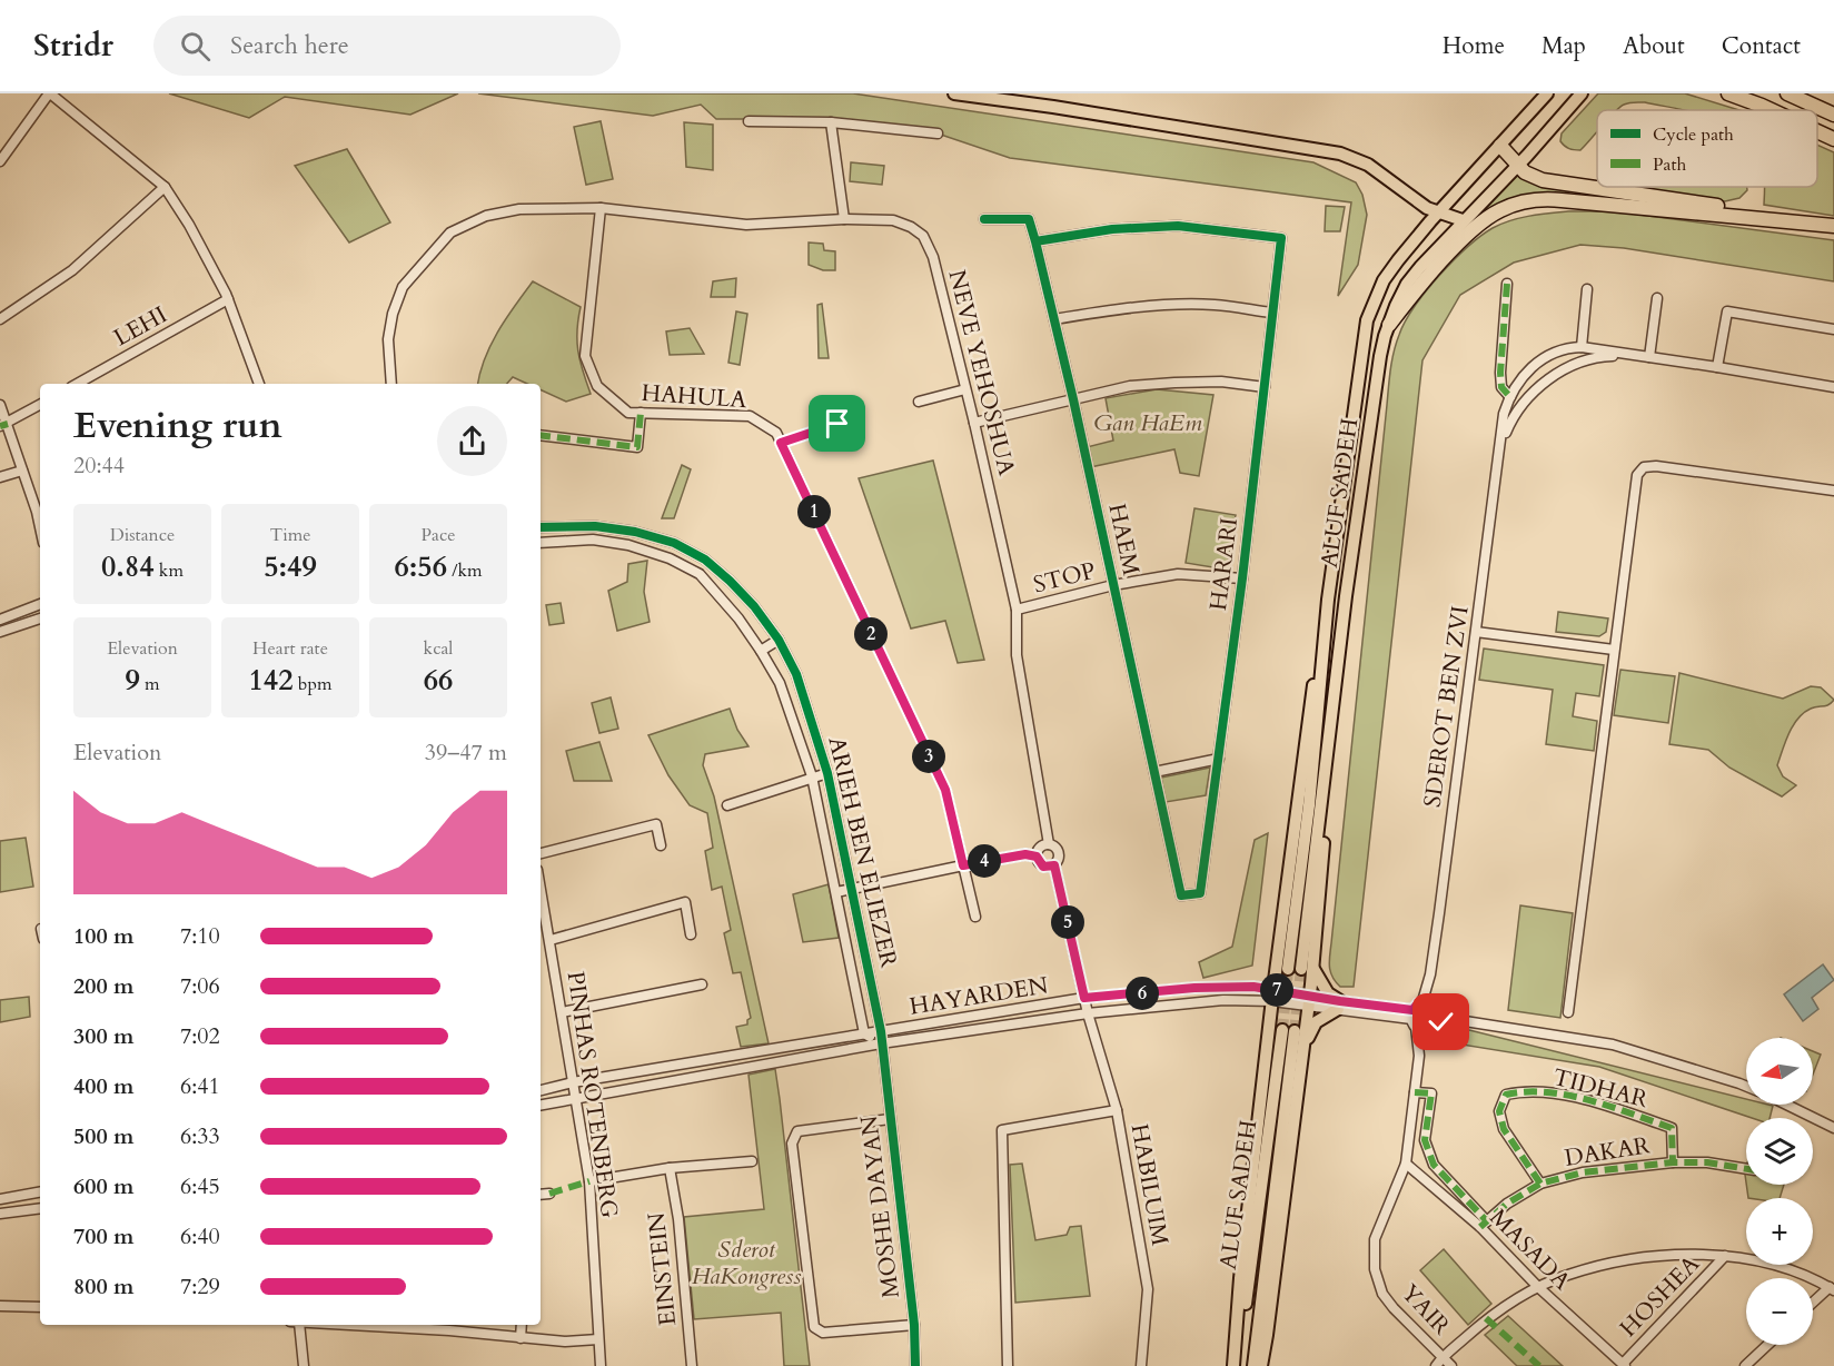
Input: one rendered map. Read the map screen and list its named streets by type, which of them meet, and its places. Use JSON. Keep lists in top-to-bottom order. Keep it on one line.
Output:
{"streets":{"main road":["ALUF SADEH"],"street":["LEHI","NEVE YEHOSHUA","HAHULA","HAEM","HARARI","STOP","SDEROT BEN ZVI","ARIEH BEN ELIEZER","HAYARDEN","TIDHAR","PINHAS ROTENBERG","DAKAR","HABILUIM","MOSHE DAYAN","MASADA","EINSTEIN","HOSHEA","YAIR"]},"crossings":[["NEVE YEHOSHUA","HAHULA"],["NEVE YEHOSHUA","STOP"],["HAEM","HARARI"],["HAEM","STOP"],["HARARI","STOP"],["SDEROT BEN ZVI","HAYARDEN"],["ARIEH BEN ELIEZER","HAYARDEN"],["ARIEH BEN ELIEZER","MOSHE DAYAN"],["HAYARDEN","PINHAS ROTENBERG"],["HAYARDEN","HABILUIM"],["HAYARDEN","MOSHE DAYAN"],["TIDHAR","DAKAR"],["DAKAR","MASADA"],["MASADA","HOSHEA"],["MASADA","YAIR"]],"parks":["Gan HaEm","Sderot HaKongress"],"legend":["Cycle path","Path"],"north":"left","page":{"header":"Stridr","search":"Search here","nav":["Home","Map","About","Contact"],"heading":["Evening run","20:44"],"pins":["1","2","3","4","5","7","6"],"stats":[["Distance","0.84 km"],["Time","5:49"],["Pace","6:56 /km"],["Elevation","9 m"],["Heart rate","142 bpm"],["kcal","66"]],"chart":["Elevation","39–47 m"],"list":[{"name":"100 m","note":"7:10"},{"name":"200 m","note":"7:06"},{"name":"300 m","note":"7:02"},{"name":"400 m","note":"6:41"},{"name":"500 m","note":"6:33"},{"name":"600 m","note":"6:45"},{"name":"700 m","note":"6:40"},{"name":"800 m","note":"7:29"}],"map_buttons":["+","−"]}}
